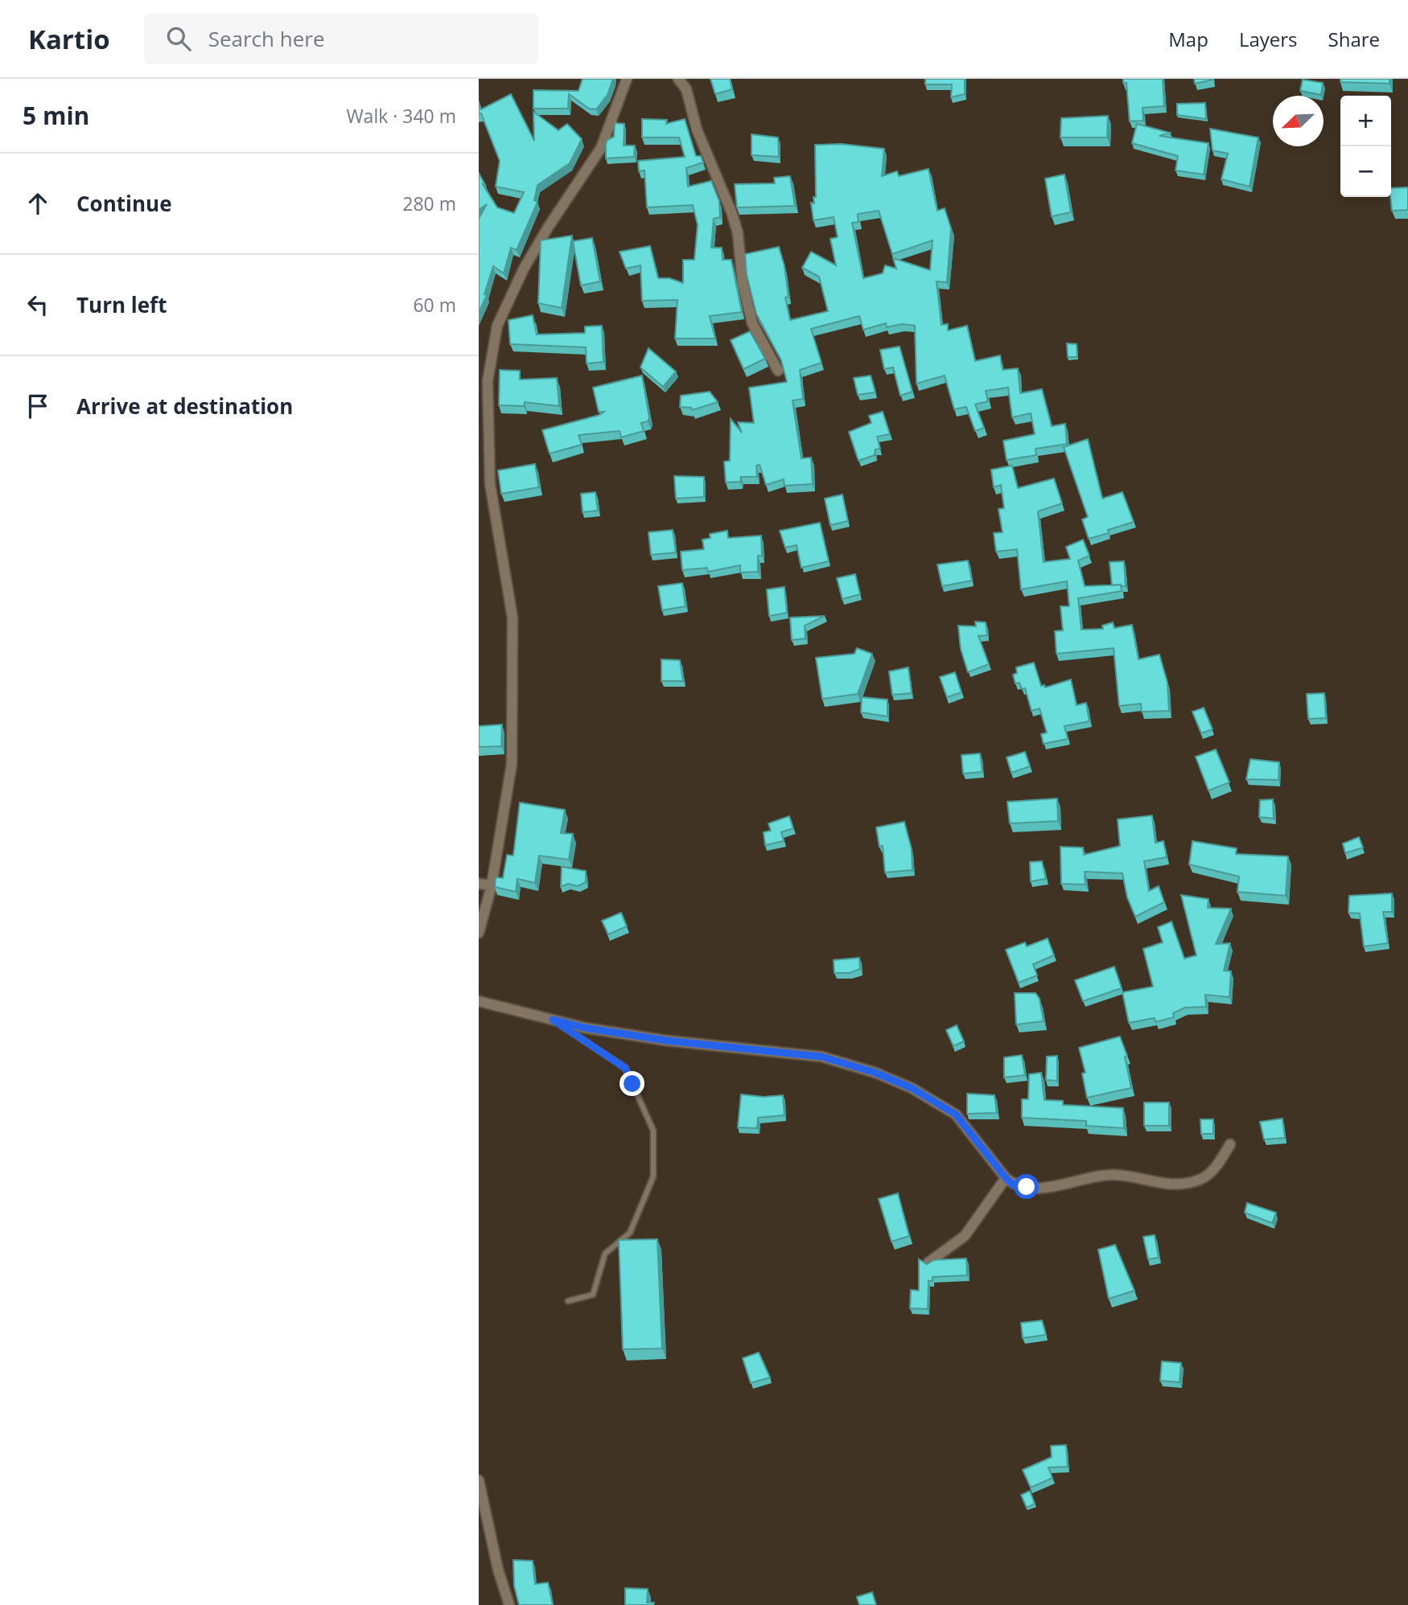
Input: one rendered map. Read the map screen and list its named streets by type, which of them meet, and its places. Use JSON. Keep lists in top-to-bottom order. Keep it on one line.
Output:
{"north":"bottom left","page":{"header":"Kartio","search":"Search here","nav":["Map","Layers","Share"],"heading":["5 min","Walk · 340 m"],"map_buttons":["+","−"],"list":[["Continue","280 m"],["Turn left","60 m"],"Arrive at destination"]}}
